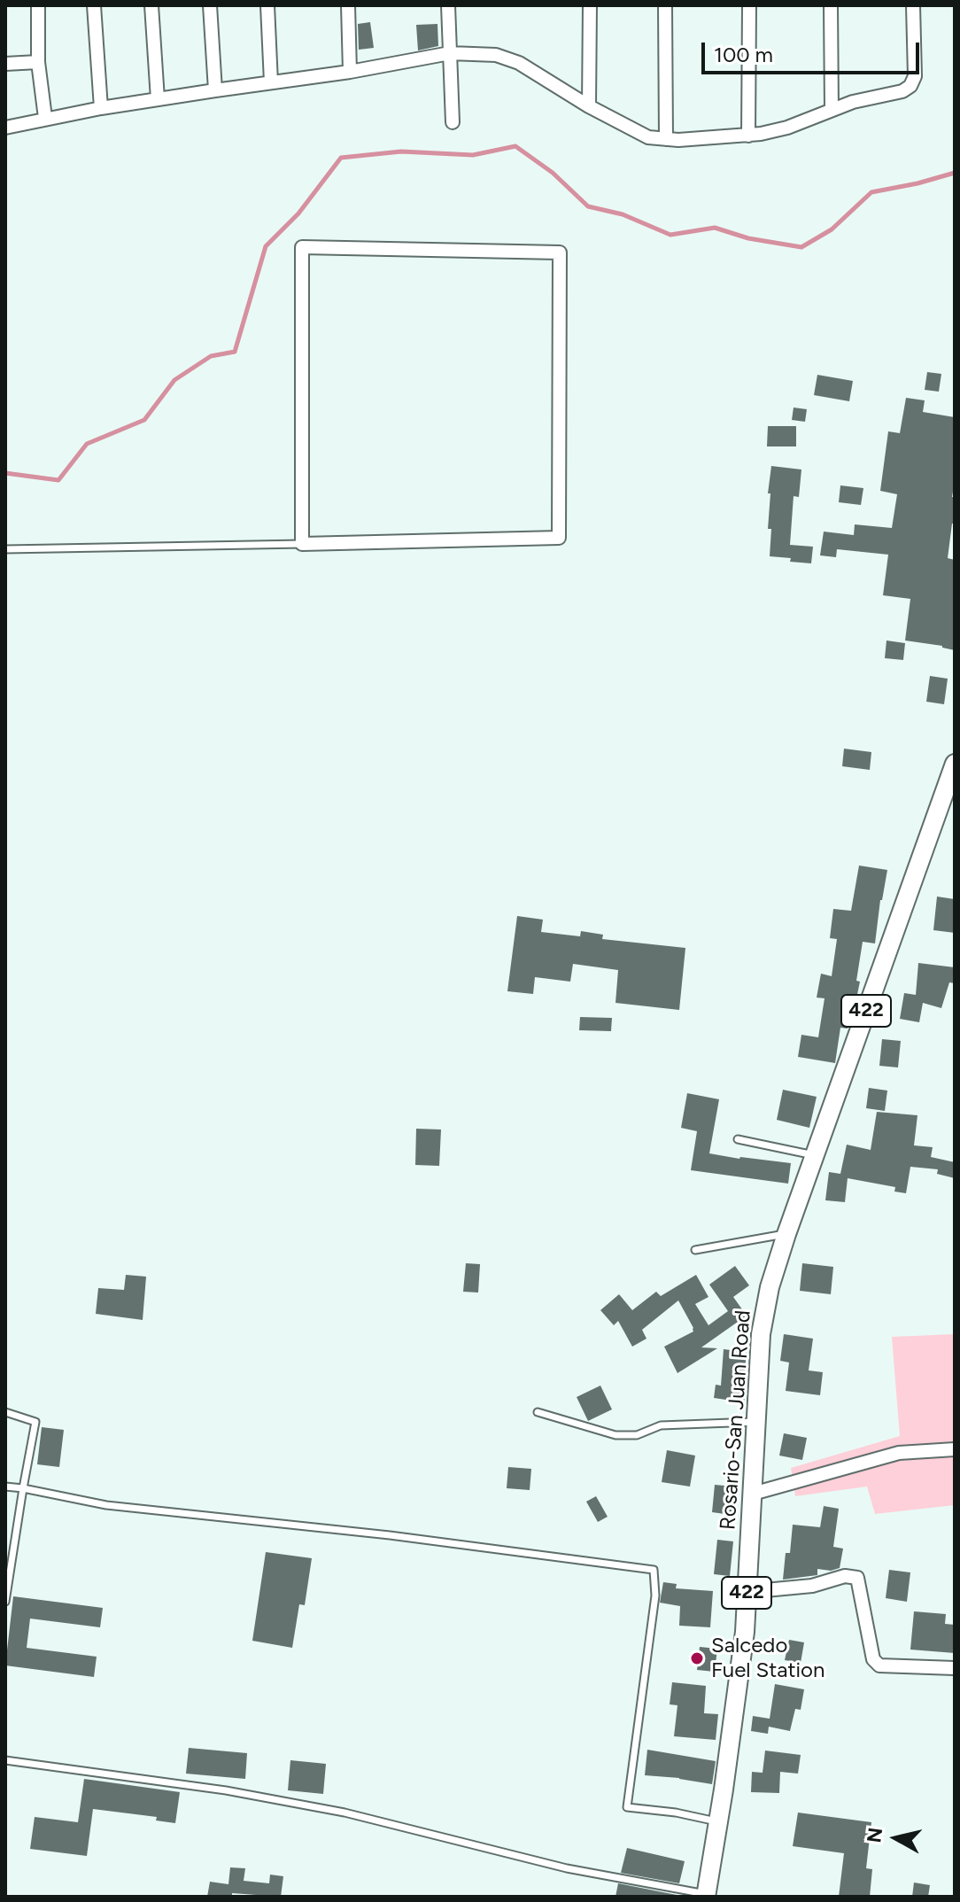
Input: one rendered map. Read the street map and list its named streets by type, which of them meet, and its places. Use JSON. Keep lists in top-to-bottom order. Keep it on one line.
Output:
{"streets":{"main road":["422","Rosario-San Juan Road"]},"places":["Salcedo Fuel Station"],"scale_bar":"100 m","north":"left"}
